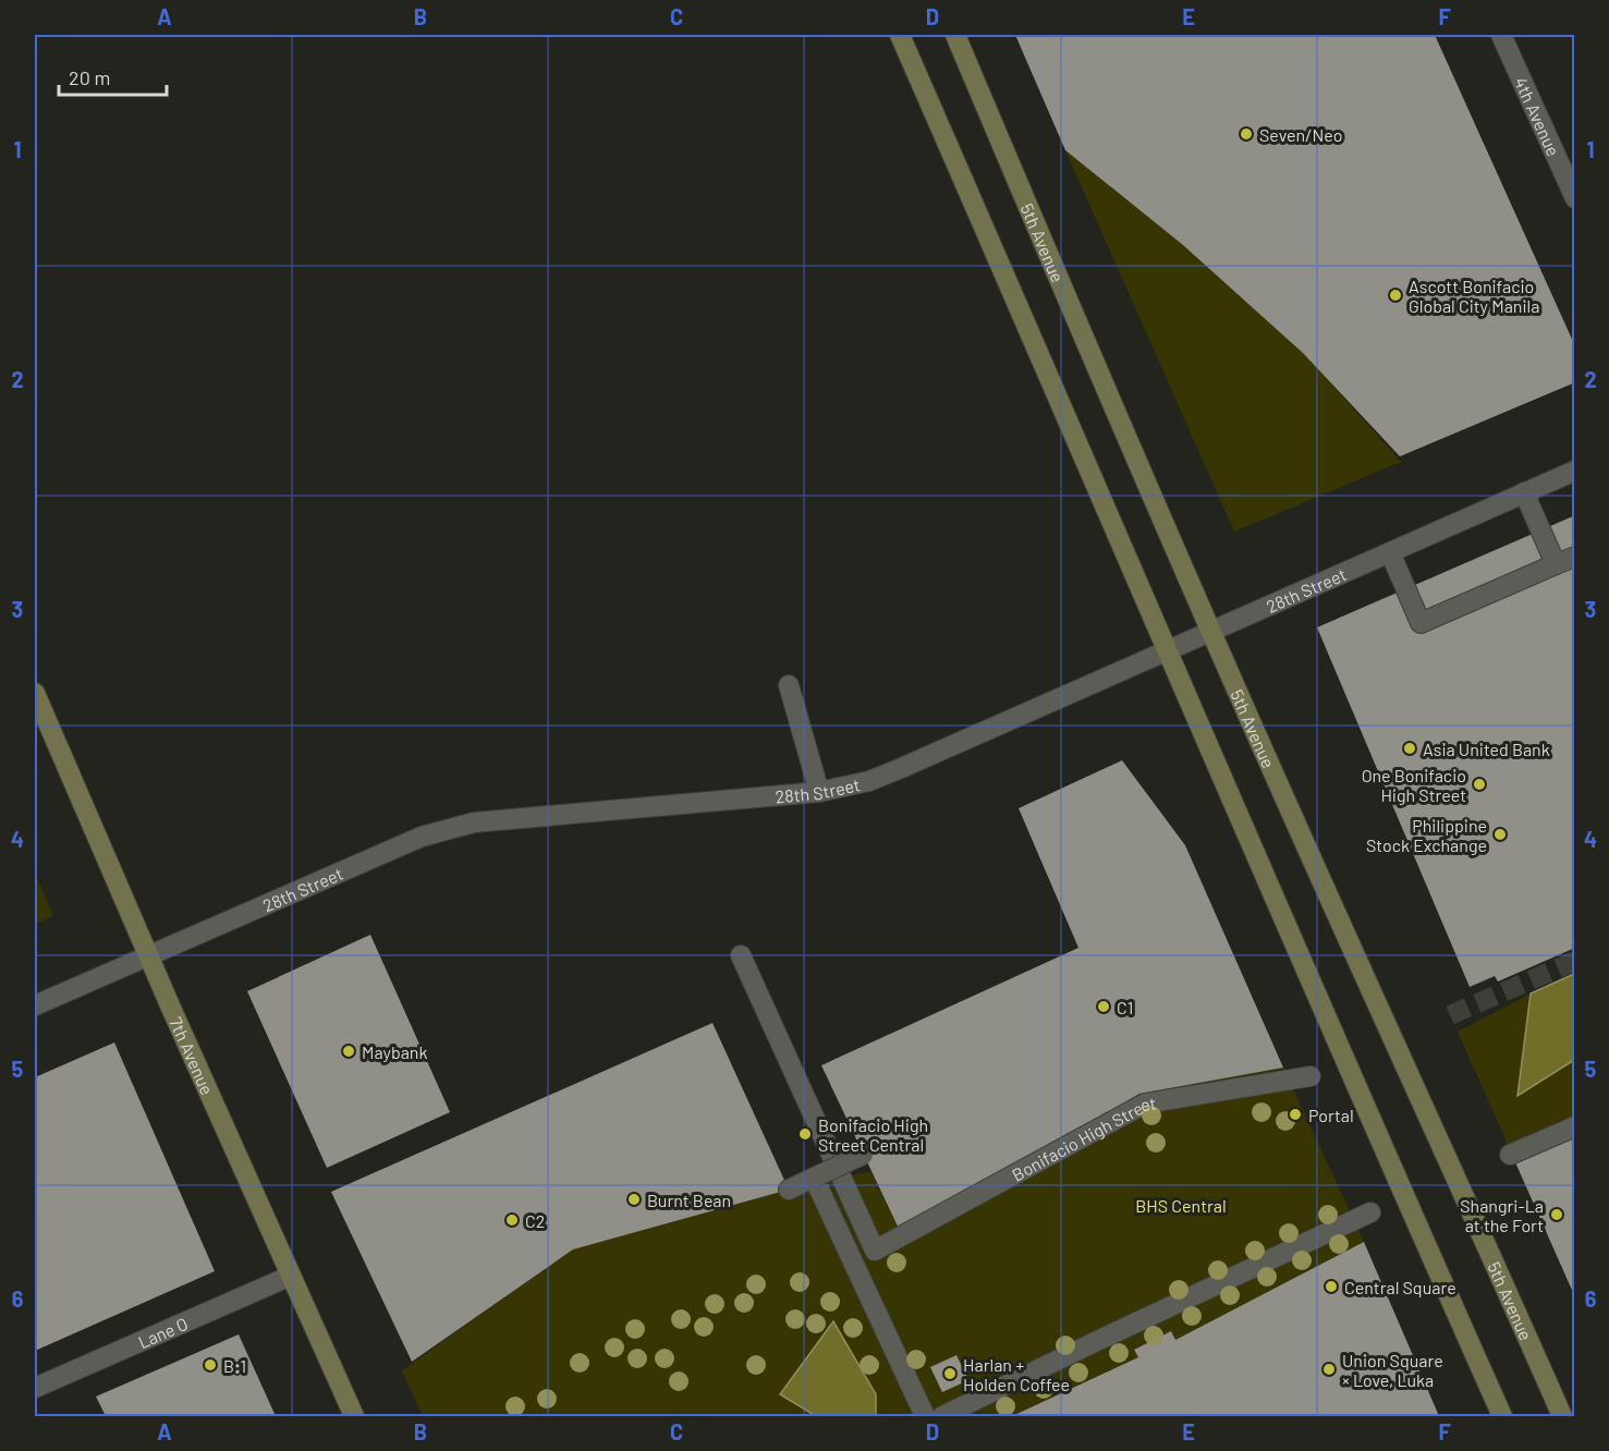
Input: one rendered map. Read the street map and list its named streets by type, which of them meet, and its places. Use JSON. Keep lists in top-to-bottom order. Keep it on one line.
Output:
{"streets":{"main road":["5th Avenue","7th Avenue"],"street":["4th Avenue","28th Street","Bonifacio High Street","Lane O"]},"crossings":[["5th Avenue","28th Street"],["28th Street","7th Avenue"],["7th Avenue","Lane O"]],"parks":["BHS Central"],"places":["Seven/Neo","Ascott Bonifacio Global City Manila","Asia United Bank","One Bonifacio High Street","Philippine Stock Exchange","C1","Maybank","Portal","Bonifacio High Street Central","Burnt Bean","Shangri-La at the Fort","C2","Central Square","B:1","Union Square × Love, Luka","Harlan + Holden Coffee"],"scale_bar":"20 m","grid":{"columns":["A","B","C","D","E","F"],"rows":["1","2","3","4","5","6"]}}
